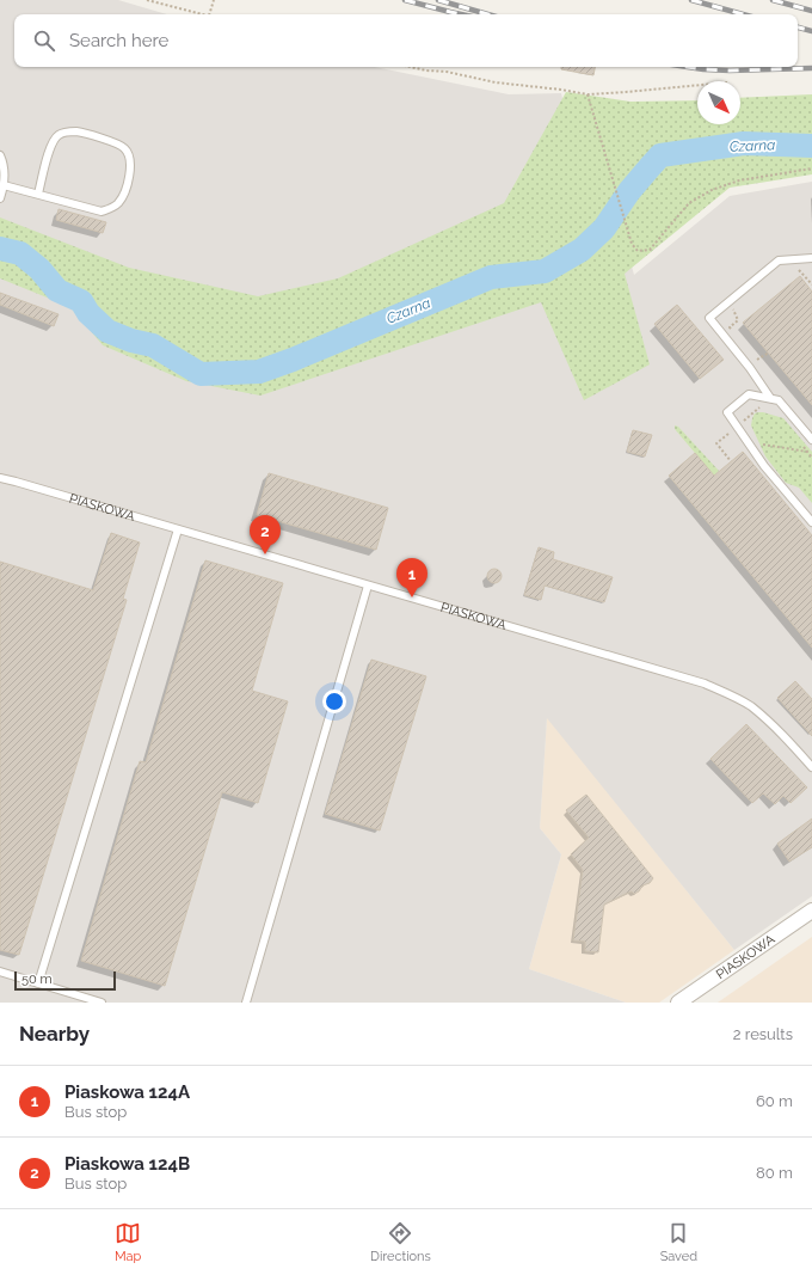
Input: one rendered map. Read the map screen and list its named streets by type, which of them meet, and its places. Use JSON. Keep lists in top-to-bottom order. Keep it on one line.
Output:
{"streets":{"street":["PIASKOWA"]},"water":["Czarna"],"scale_bar":"50 m","north":"bottom right","page":{"search":"Search here","pins":["2","1"],"scale":"50 m","heading":["Nearby","2 results"],"list":[{"mark":"1","name":"Piaskowa 124A","note":"Bus stop","value":"60 m"},{"mark":"2","name":"Piaskowa 124B","note":"Bus stop","value":"80 m"}],"nav":["Map","Directions","Saved"]}}
